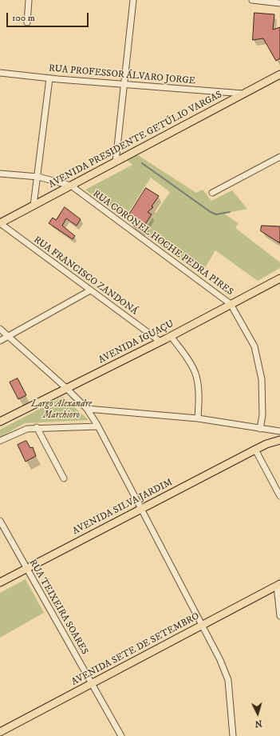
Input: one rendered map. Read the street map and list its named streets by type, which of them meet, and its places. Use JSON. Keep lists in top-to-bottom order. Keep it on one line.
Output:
{"streets":{"main road":["AVENIDA PRESIDENTE GETÚLIO VARGAS","AVENIDA IGUAÇU","AVENIDA SILVA JARDIM","AVENIDA SETE DE SETEMBRO"],"street":["RUA PROFESSOR ÁLVARO JORGE","RUA CORONEL HOCHE PEDRA PIRES","RUA FRANCISCO ZANDONÁ","RUA TEIXEIRA SOARES"]},"crossings":[["RUA PROFESSOR ÁLVARO JORGE","AVENIDA PRESIDENTE GETÚLIO VARGAS"],["AVENIDA PRESIDENTE GETÚLIO VARGAS","RUA CORONEL HOCHE PEDRA PIRES"],["AVENIDA PRESIDENTE GETÚLIO VARGAS","RUA FRANCISCO ZANDONÁ"],["RUA CORONEL HOCHE PEDRA PIRES","AVENIDA IGUAÇU"],["RUA FRANCISCO ZANDONÁ","AVENIDA IGUAÇU"],["AVENIDA SILVA JARDIM","RUA TEIXEIRA SOARES"],["RUA TEIXEIRA SOARES","AVENIDA SETE DE SETEMBRO"]],"parks":["Largo Alexandre Marchioro"],"scale_bar":"100 m","north":"bottom"}
